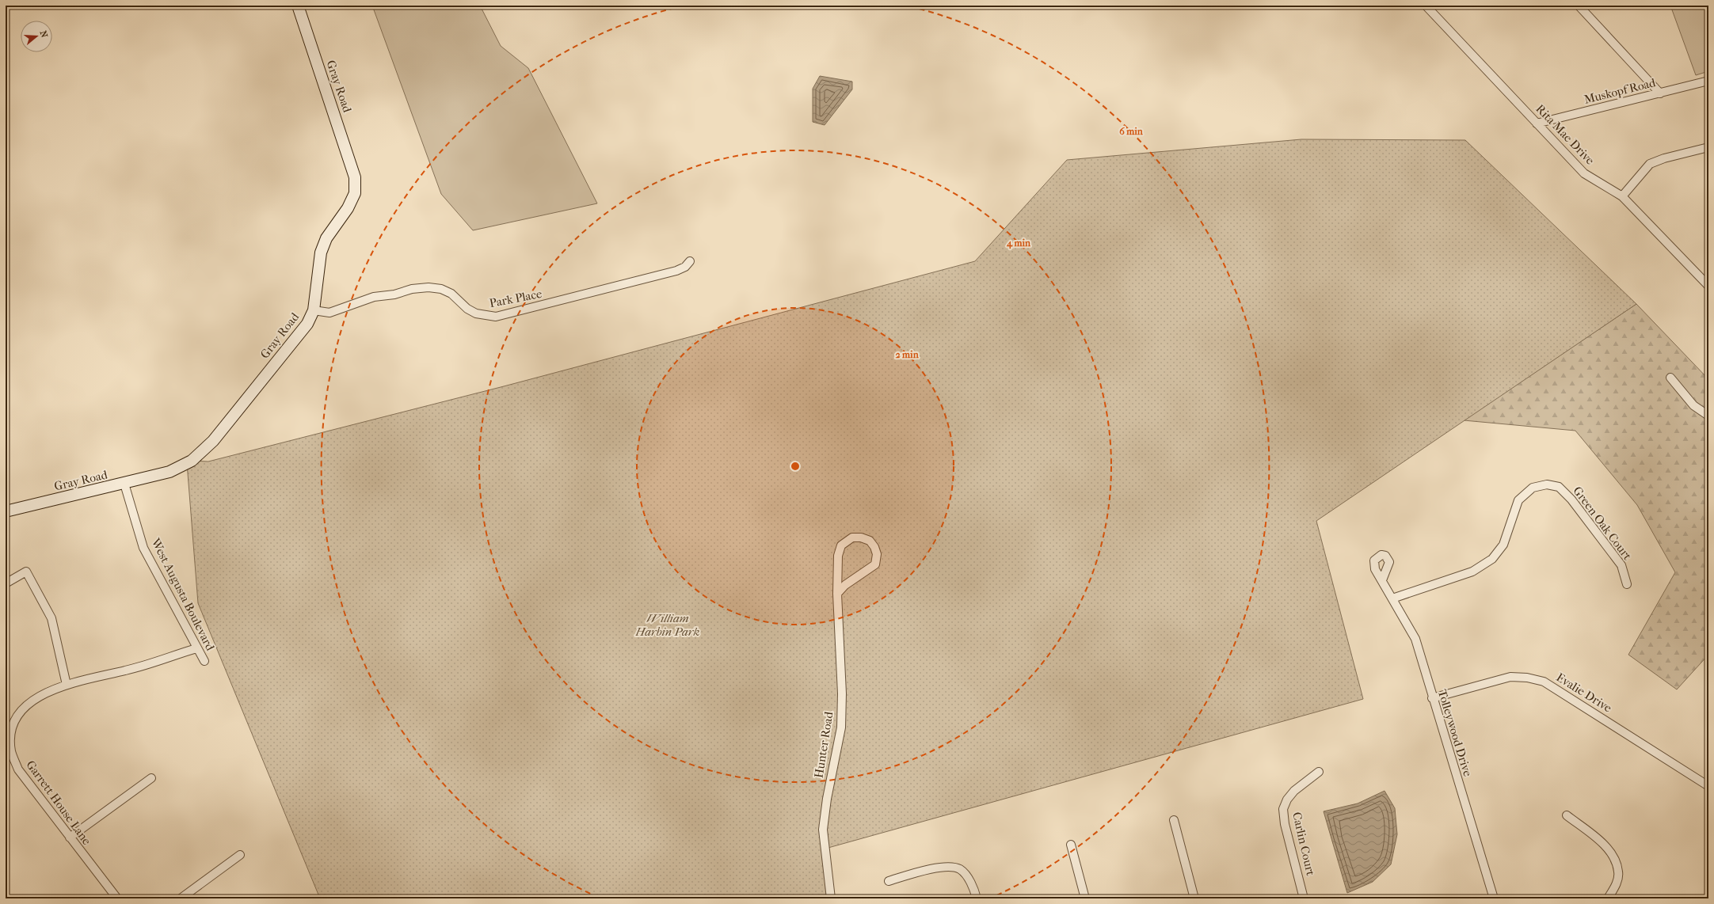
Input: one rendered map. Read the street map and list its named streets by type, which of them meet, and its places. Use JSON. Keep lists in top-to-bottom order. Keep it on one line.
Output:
{"streets":{"street":["Gray Road","Muskopf Road","Rita Mae Drive","Park Place","Green Oak Court","West Augusta Boulevard","Evalie Drive","Tolleywood Drive","Hunter Road","Garrett House Lane","Carlin Court"]},"crossings":[["Gray Road","Park Place"],["Gray Road","West Augusta Boulevard"],["Muskopf Road","Rita Mae Drive"],["Green Oak Court","Tolleywood Drive"],["West Augusta Boulevard","Garrett House Lane"],["Evalie Drive","Tolleywood Drive"]],"parks":["William Harbin Park"],"north":"right","rings":["6 min","4 min","2 min"]}
